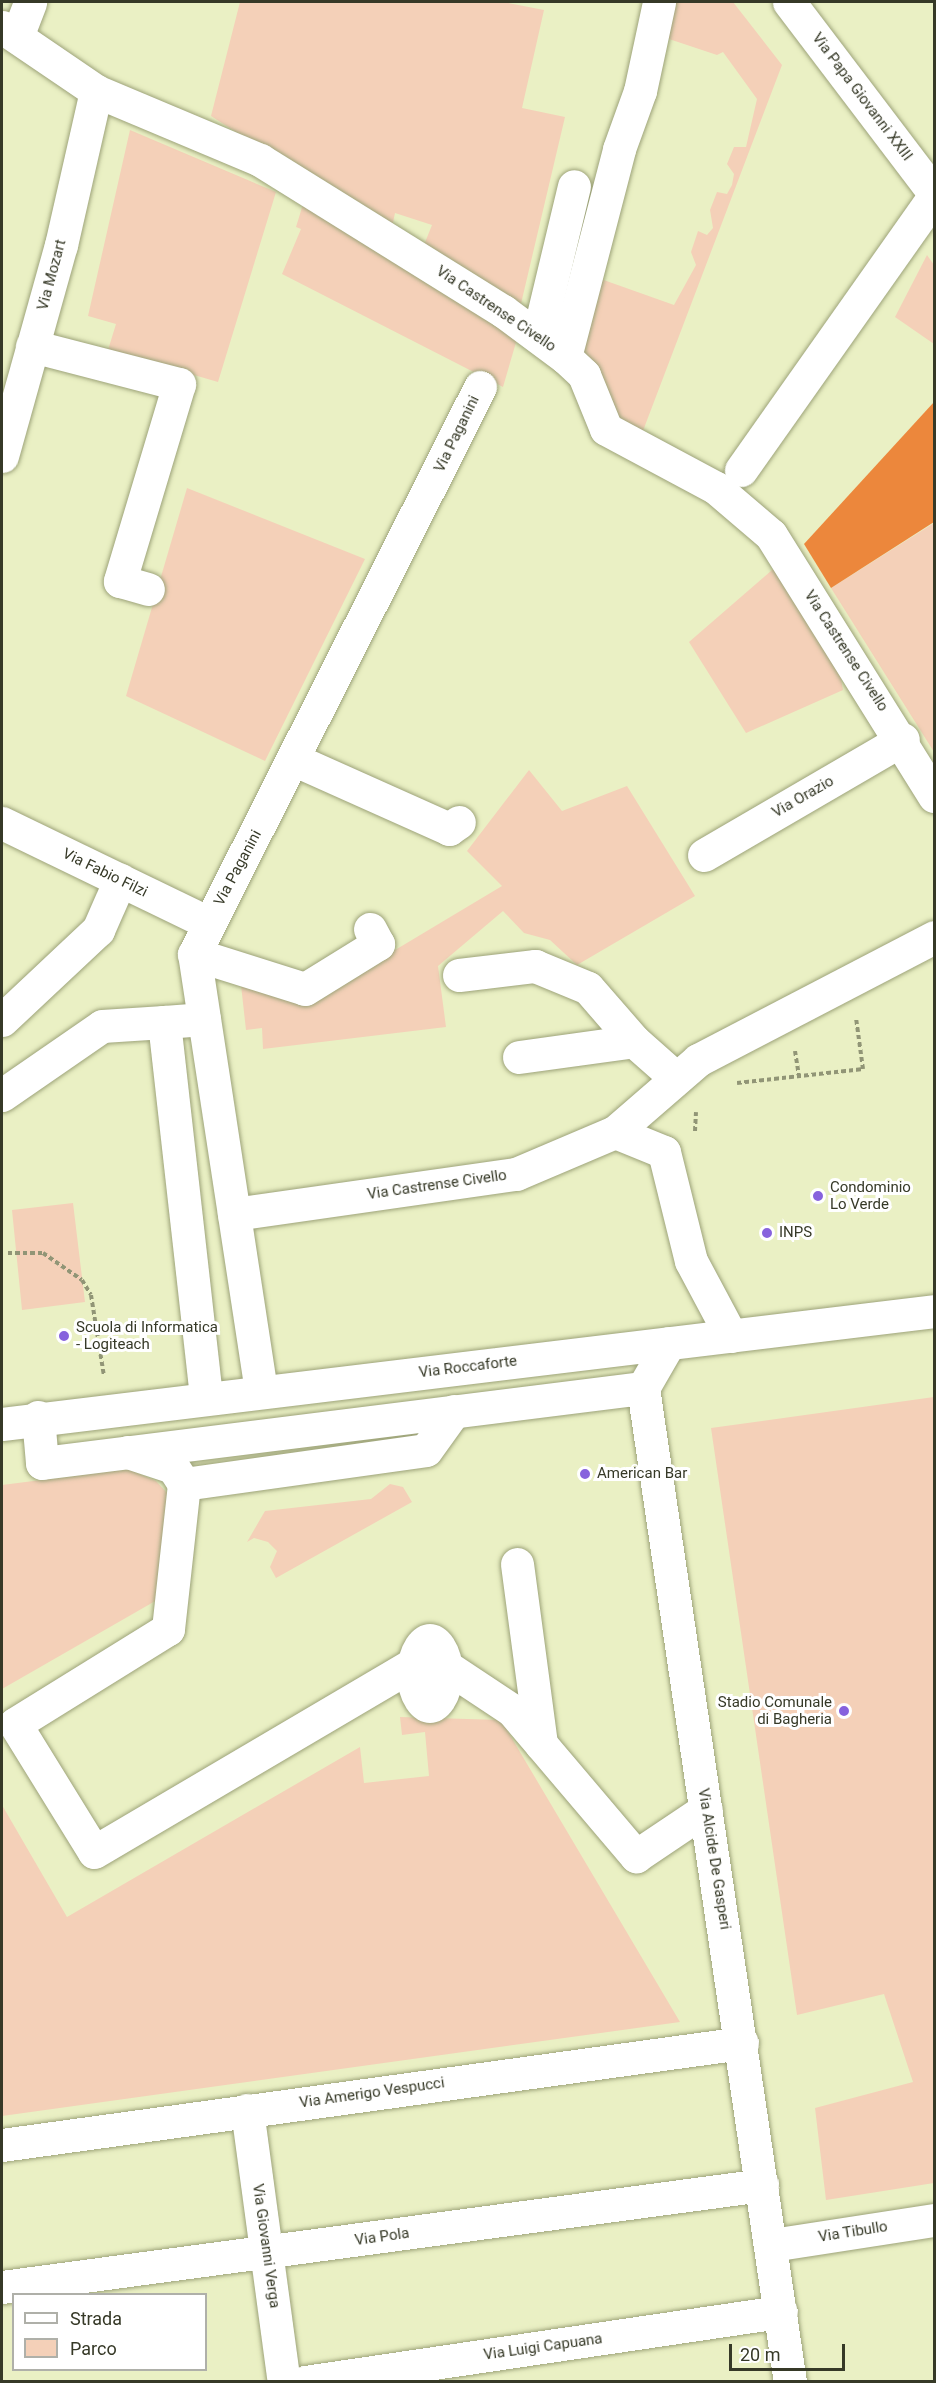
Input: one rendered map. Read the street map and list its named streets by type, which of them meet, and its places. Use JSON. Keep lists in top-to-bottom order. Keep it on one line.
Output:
{"streets":{"street":["Via Papa Giovanni XXIII","Via Mozart","Via Castrense Civello","Via Paganini","Via Orazio","Via Fabio Filzi","Via Roccaforte","Via Alcide De Gasperi","Via Amerigo Vespucci","Via Tibullo","Via Pola","Via Giovanni Verga","Via Luigi Capuana"]},"crossings":[["Via Mozart","Via Castrense Civello"],["Via Castrense Civello","Via Orazio"],["Via Paganini","Via Fabio Filzi"],["Via Alcide De Gasperi","Via Amerigo Vespucci"],["Via Alcide De Gasperi","Via Tibullo"],["Via Alcide De Gasperi","Via Pola"],["Via Alcide De Gasperi","Via Luigi Capuana"],["Via Amerigo Vespucci","Via Giovanni Verga"],["Via Pola","Via Giovanni Verga"]],"places":["Condominio Lo Verde","INPS","Scuola di Informatica - Logiteach","American Bar","Stadio Comunale di Bagheria"],"legend":["Strada","Parco"],"scale_bar":"20 m"}
